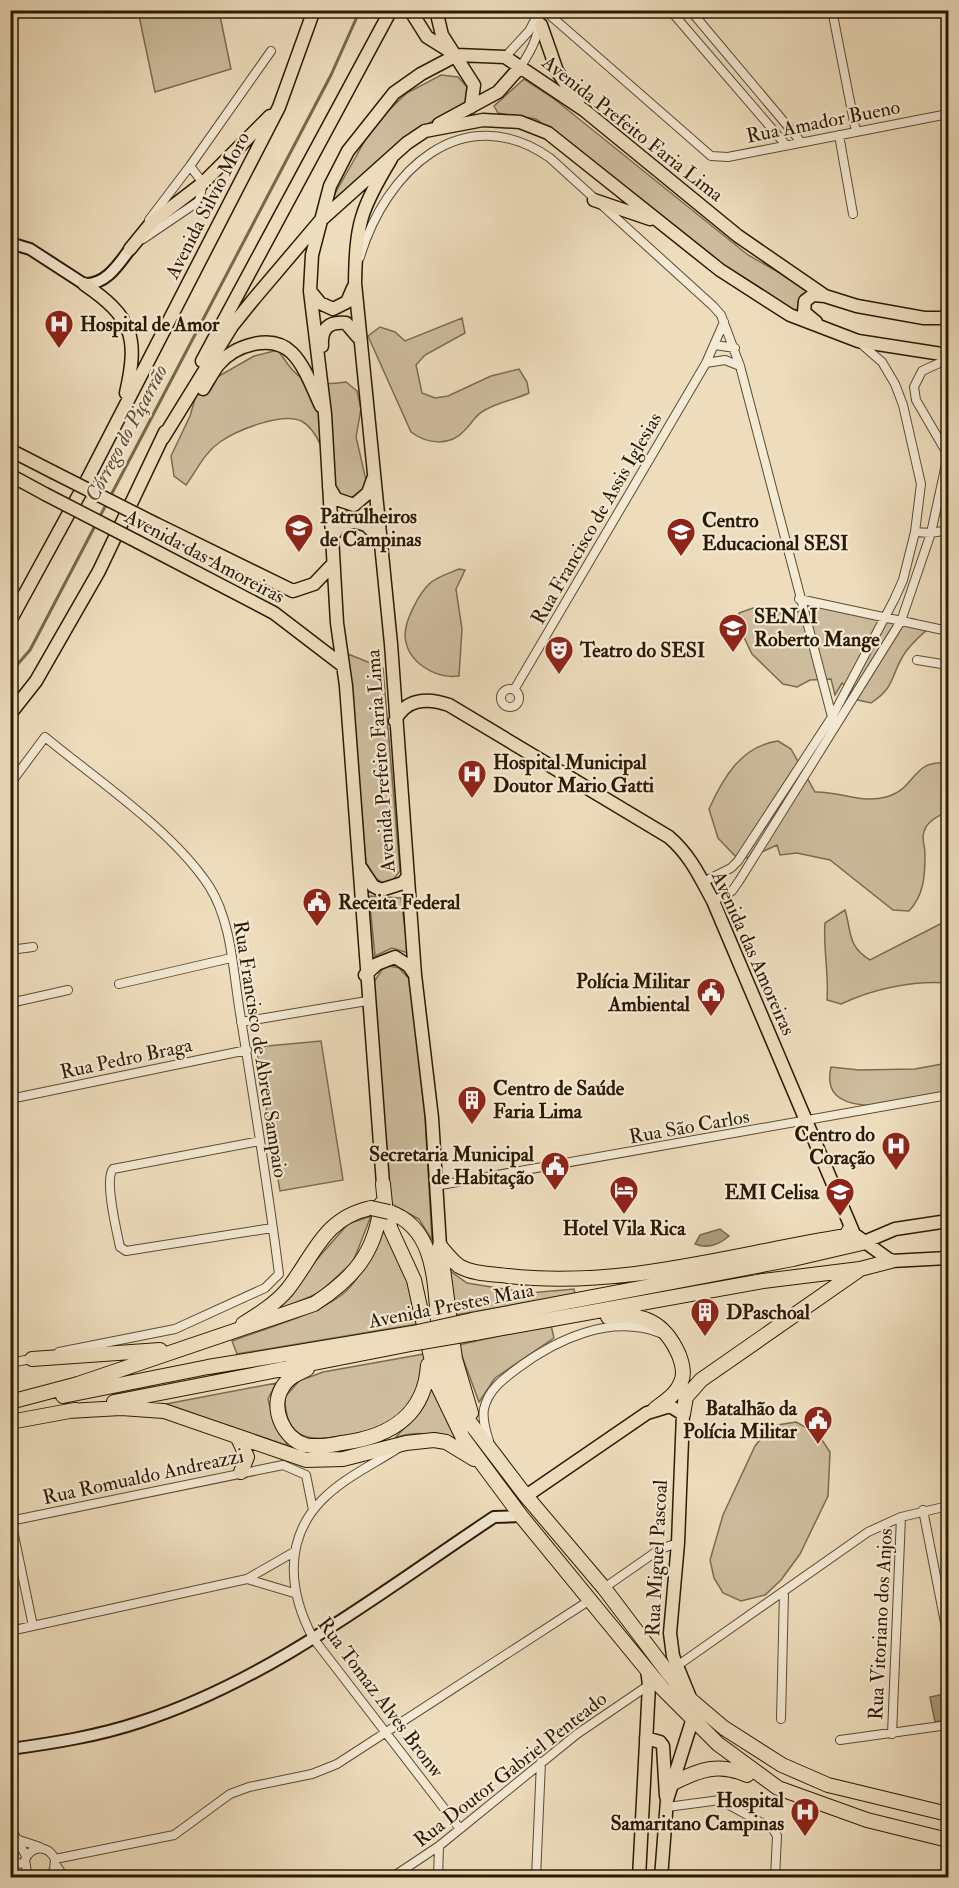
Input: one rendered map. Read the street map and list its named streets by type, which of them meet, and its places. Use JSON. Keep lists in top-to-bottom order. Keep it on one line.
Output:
{"streets":{"highway":["Avenida Prestes Maia"],"main road":["Avenida Prefeito Faria Lima","Avenida Silvio Moro","Avenida das Amoreiras","Rua Miguel Pascoal"],"street":["Rua Amador Bueno","Rua Francisco de Assis Iglesias","Rua Francisco de Abreu Sampaio","Rua Pedro Braga","Rua São Carlos","Rua Romualdo Andreazzi","Rua Vitoriano dos Anjos","Rua Tomaz Alves Bronw","Rua Doutor Gabriel Penteado"]},"crossings":[["Avenida Prefeito Faria Lima","Avenida das Amoreiras"],["Avenida Prefeito Faria Lima","Rua São Carlos"],["Avenida das Amoreiras","Rua São Carlos"],["Avenida das Amoreiras","Avenida Prestes Maia"],["Rua Francisco de Abreu Sampaio","Rua Pedro Braga"],["Rua Romualdo Andreazzi","Rua Tomaz Alves Bronw"],["Rua Tomaz Alves Bronw","Rua Doutor Gabriel Penteado"]],"water":["Córrego do Piçarrão"],"places":{"hospital":["Hospital de Amor","Hospital Municipal Doutor Mario Gatti","Centro do Coração","Hospital Samaritano Campinas"],"school or university":["Patrulheiros de Campinas","Centro Educacional SESI","SENAI Roberto Mange","EMI Celisa"],"theatre":["Teatro do SESI"],"public building":["Receita Federal","Polícia Militar Ambiental","Secretaria Municipal de Habitação","Batalhão da Polícia Militar"],"building":["Centro de Saúde Faria Lima","DPaschoal"],"hotel":["Hotel Vila Rica"]}}
